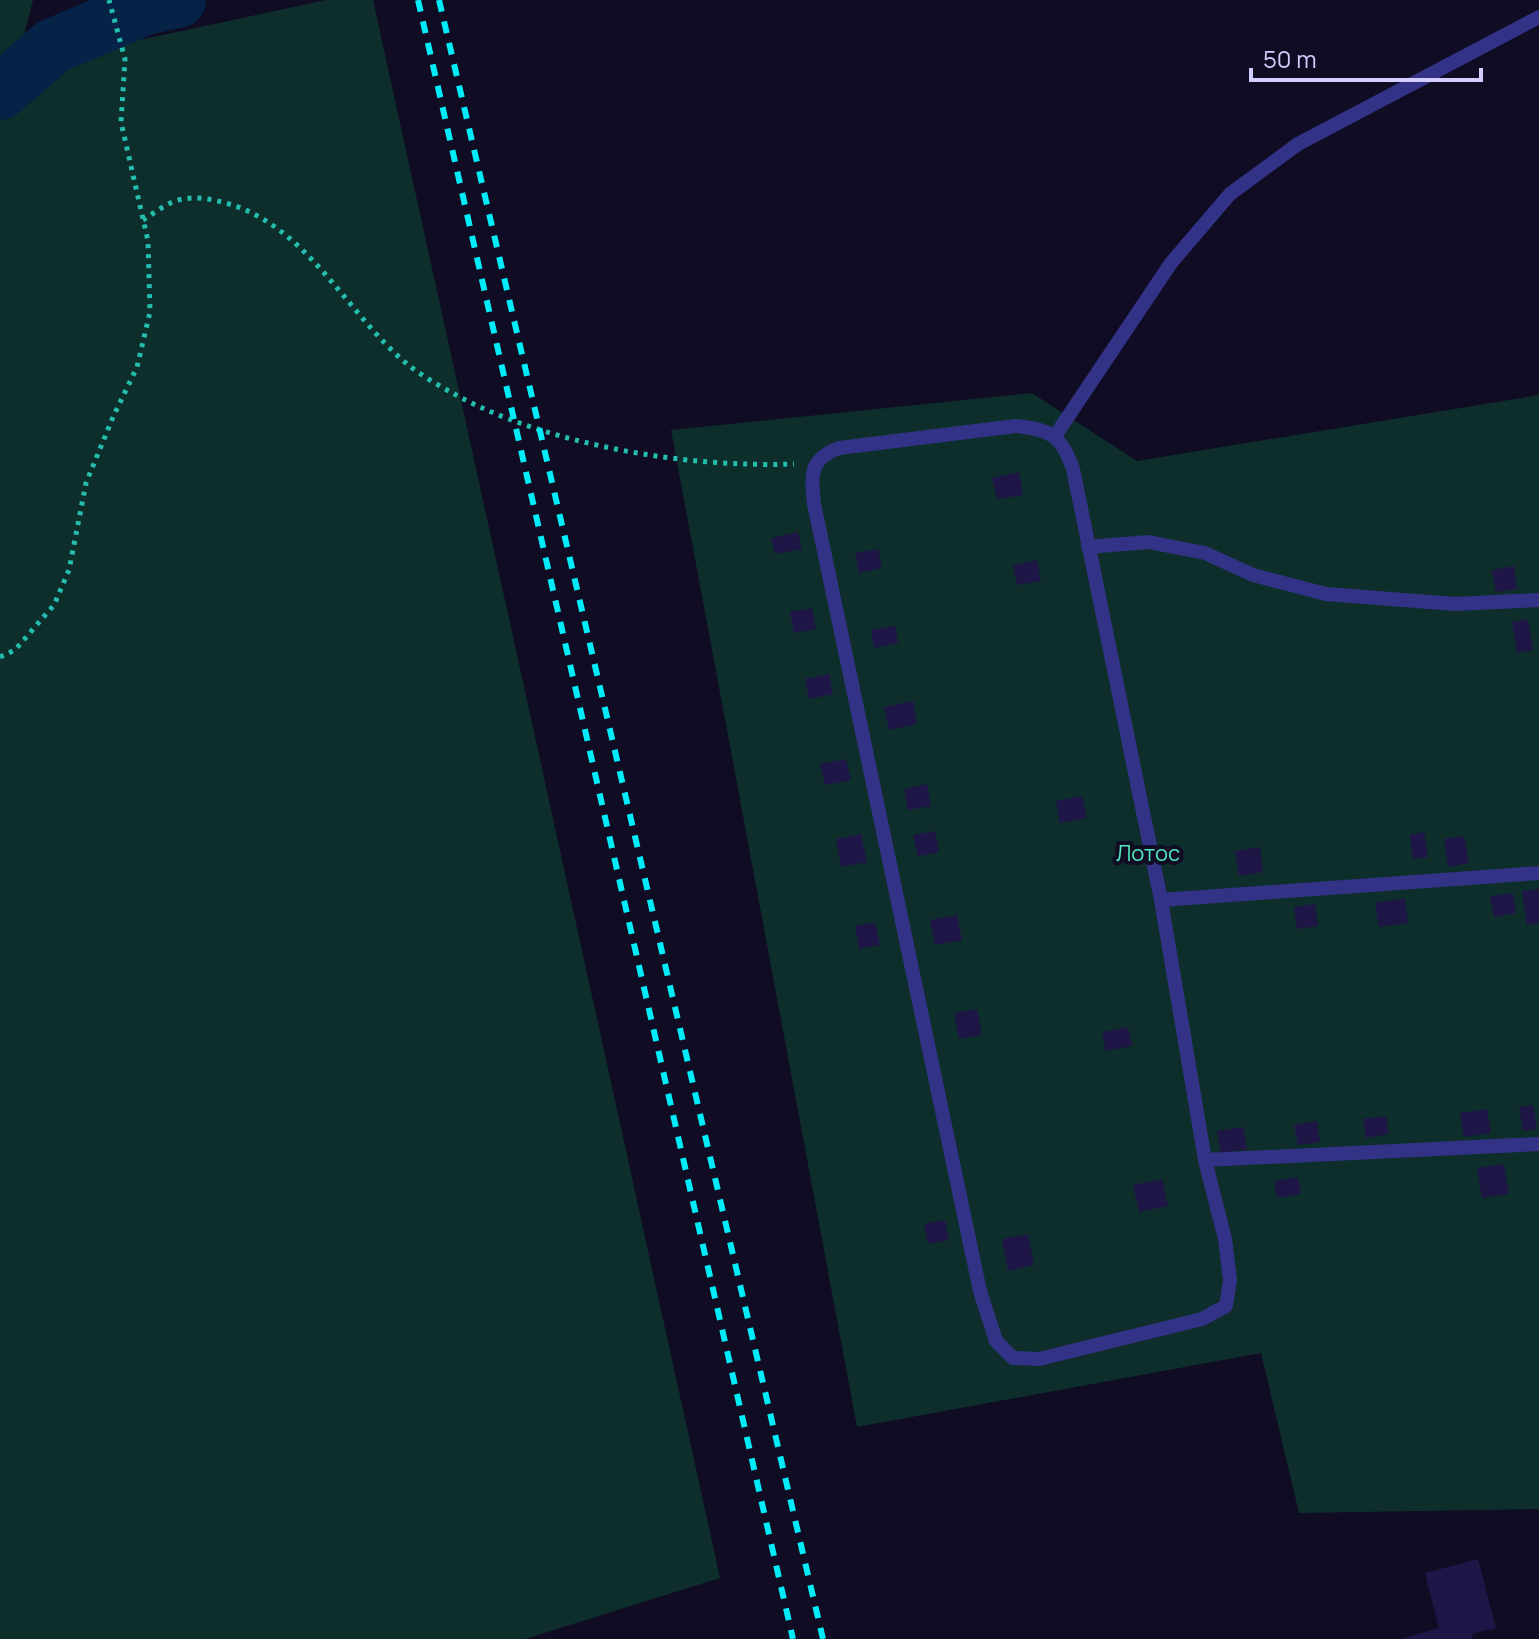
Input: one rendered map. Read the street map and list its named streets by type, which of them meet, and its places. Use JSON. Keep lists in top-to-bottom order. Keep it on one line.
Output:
{"parks":["Лотос"],"scale_bar":"50 m"}
